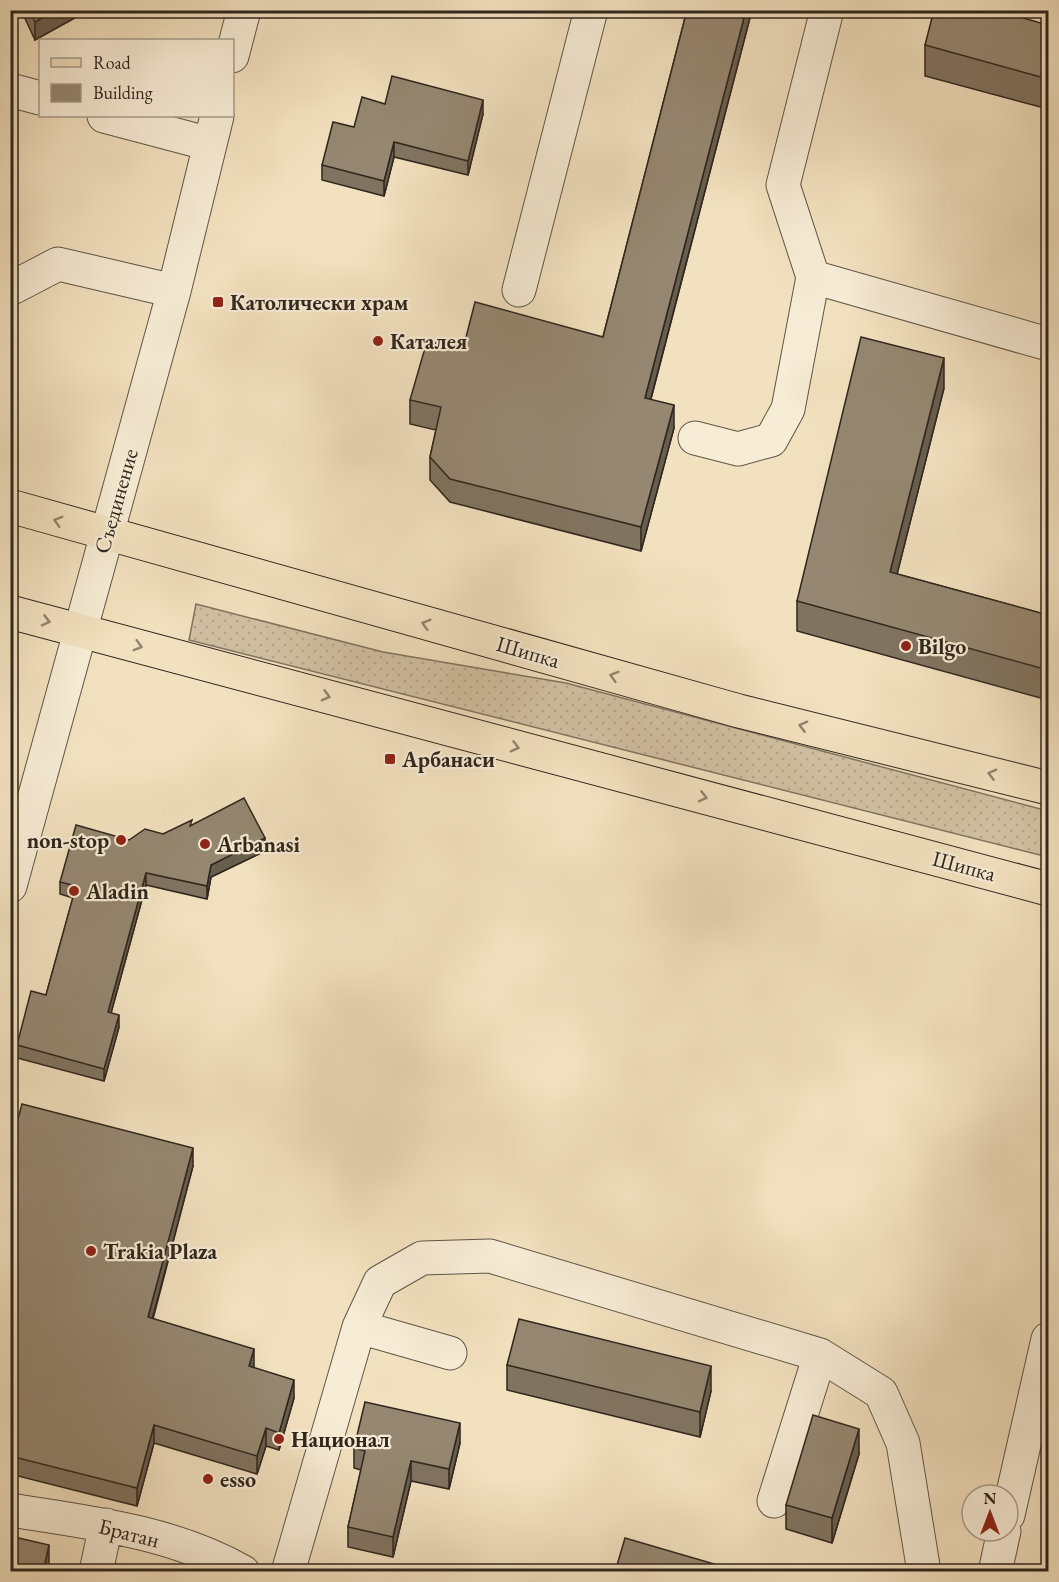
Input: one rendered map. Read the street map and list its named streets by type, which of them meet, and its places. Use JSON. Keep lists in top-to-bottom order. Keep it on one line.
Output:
{"streets":{"main road":["Шипка"],"street":["Съединение","Братан"]},"crossings":[["Съединение","Шипка"]],"places":{"transit":["Католически храм","Арбанаси"],"other":["Каталея","Bilgo","non-stop","Аrbanasi","Аladin","Trakia Plaza","Национал","esso"]},"legend":["Road","Building"],"north":"top"}
